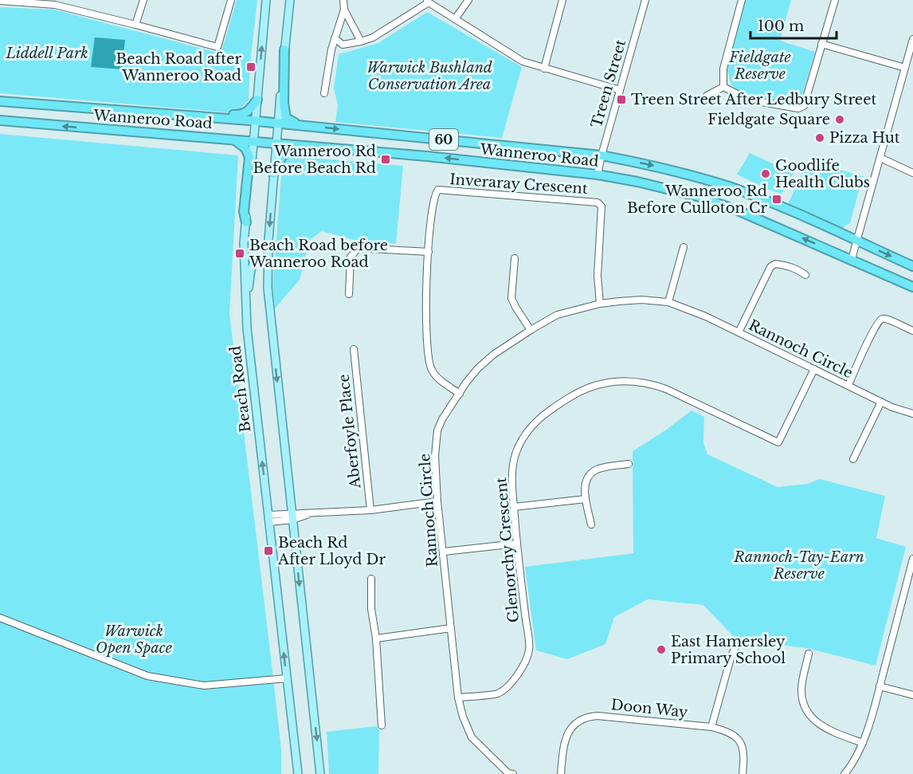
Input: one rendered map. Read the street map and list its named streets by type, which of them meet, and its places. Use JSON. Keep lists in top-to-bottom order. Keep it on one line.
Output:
{"streets":{"highway":["Wanneroo Road","60"],"main road":["Beach Road"],"street":["Treen Street","Inveraray Crescent","Rannoch Circle","Aberfoyle Place","Glenorchy Crescent","Doon Way"]},"crossings":[["Treen Street","Wanneroo Road"],["Wanneroo Road","Beach Road"],["Inveraray Crescent","Rannoch Circle"],["Rannoch Circle","Glenorchy Crescent"]],"parks":["Liddell Park","Fieldgate Reserve","Warwick Bushland Conservation Area","Rannoch-Tay-Earn Reserve","Warwick Open Space"],"places":{"transit":["Beach Road after Wanneroo Road","Treen Street After Ledbury Street","Wanneroo Rd Before Beach Rd","Wanneroo Rd Before Culloton Cr","Beach Road before Wanneroo Road","Beach Rd After Lloyd Dr"],"other":["Fieldgate Square","Pizza Hut","Goodlife Health Clubs","East Hamersley Primary School"]},"scale_bar":"100 m"}
